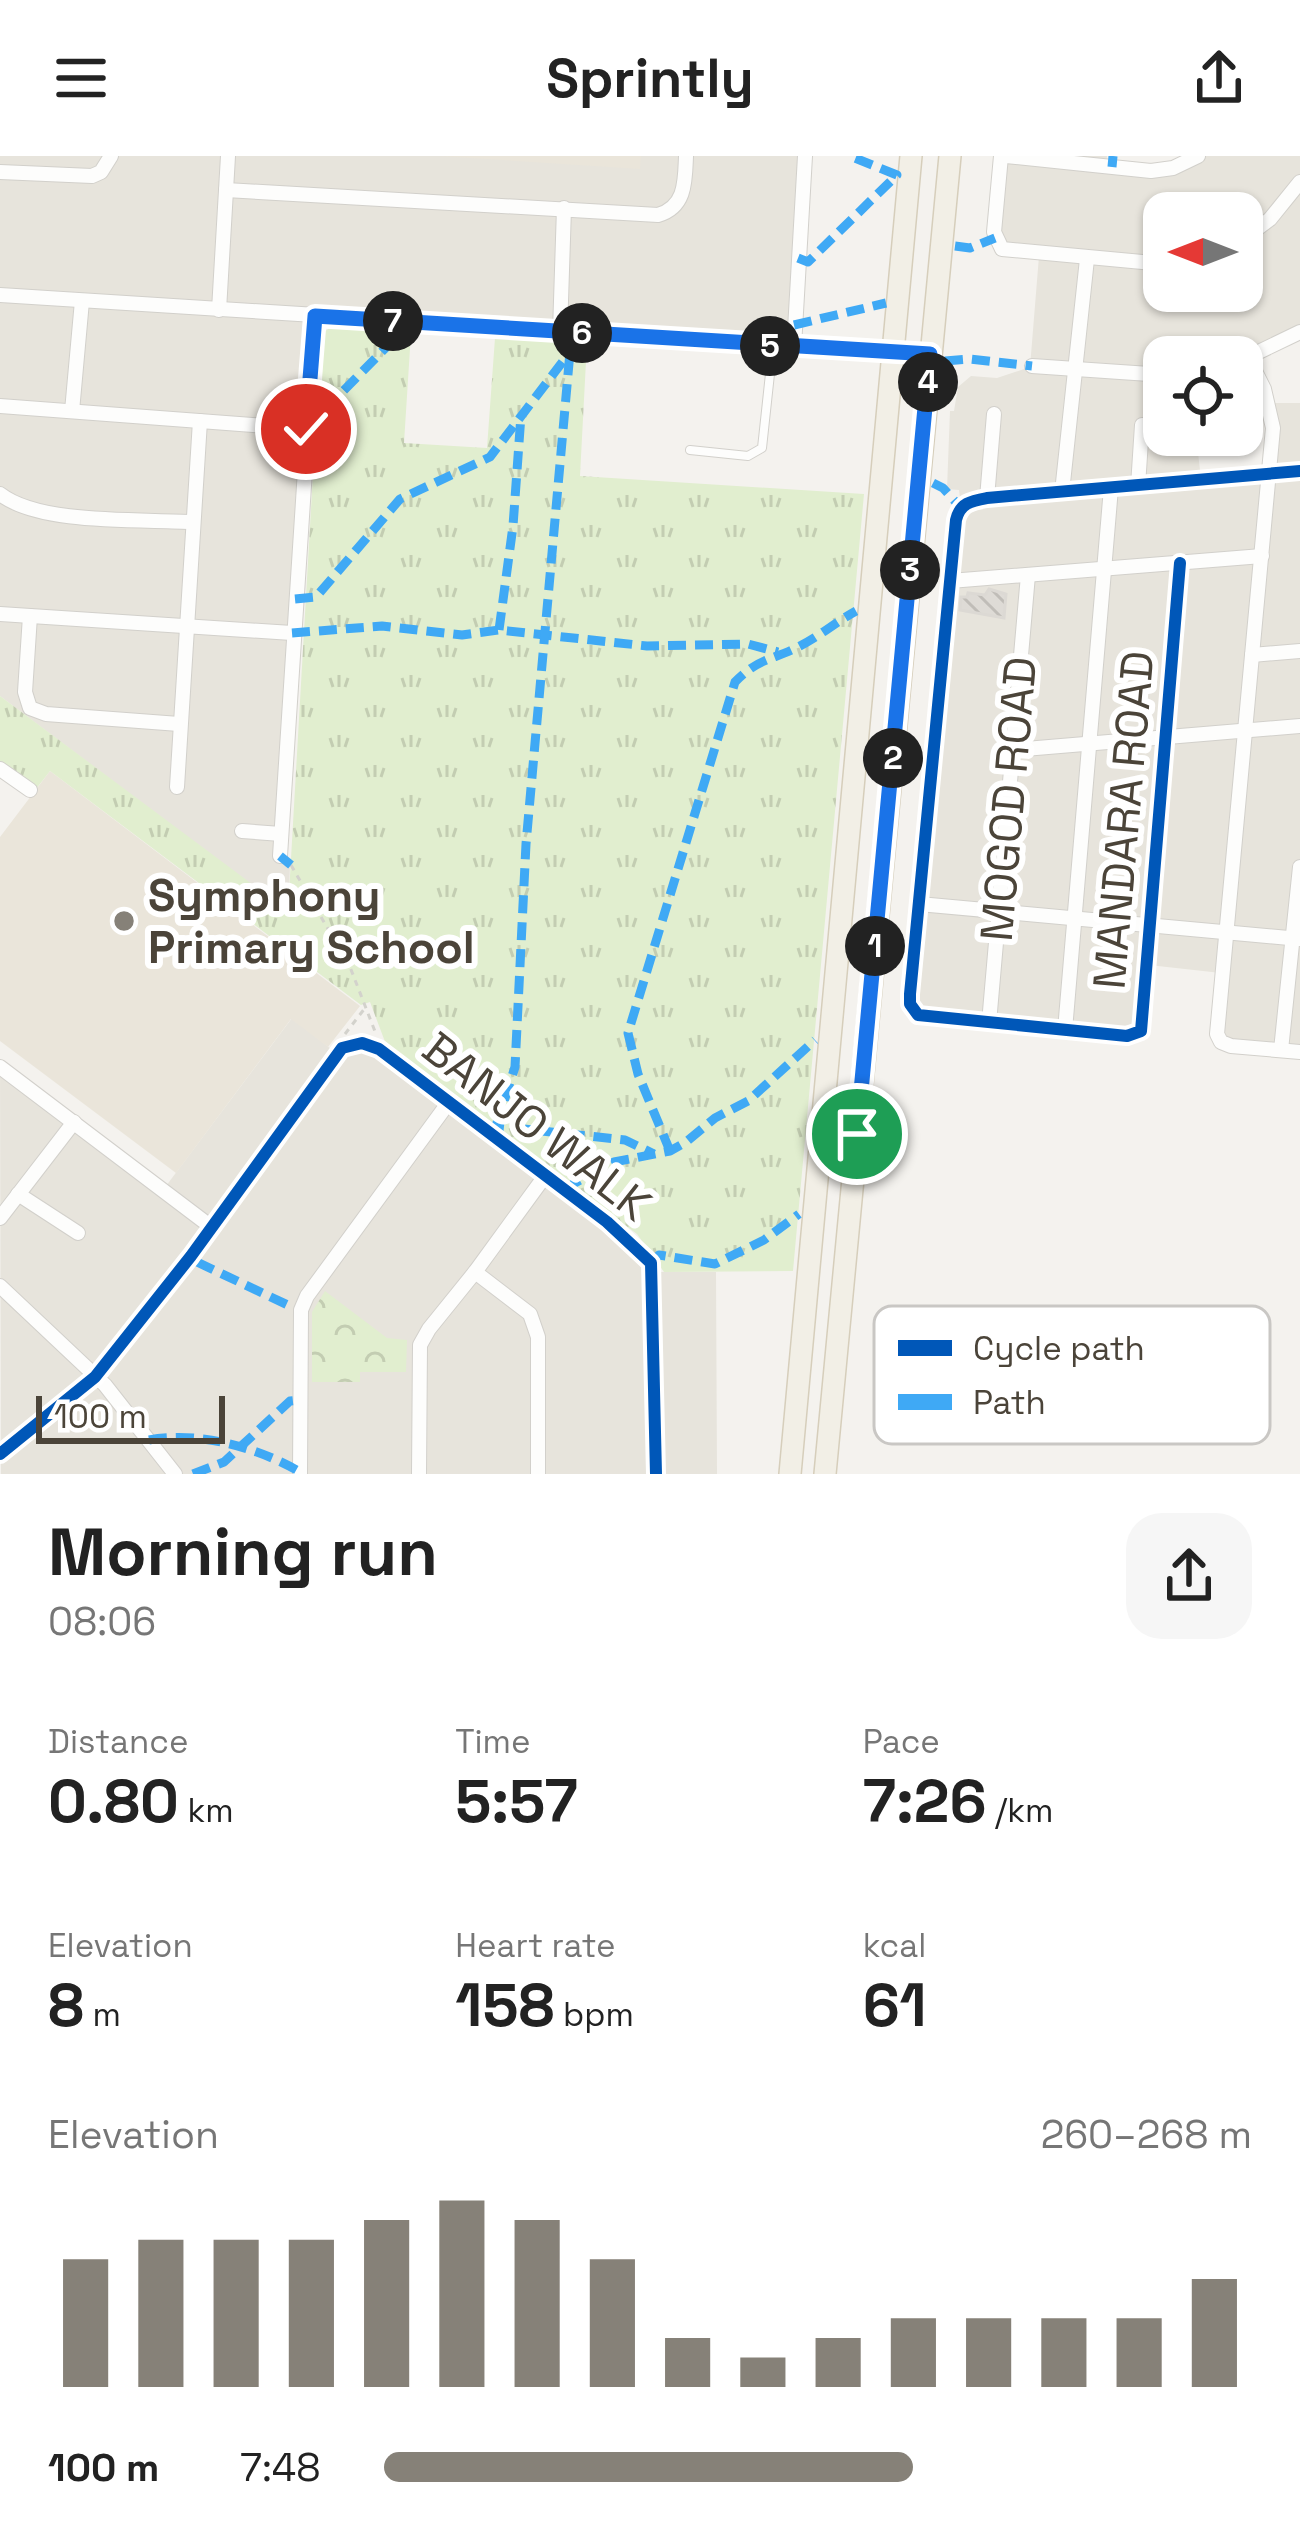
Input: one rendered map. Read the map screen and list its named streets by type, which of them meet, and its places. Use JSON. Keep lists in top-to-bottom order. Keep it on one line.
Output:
{"streets":{"street":["MOGOD ROAD","MANDARA ROAD","BANJO WALK"]},"crossings":[["MOGOD ROAD","MANDARA ROAD"]],"places":["Symphony Primary School"],"legend":["Cycle path","Path"],"scale_bar":"100 m","north":"left","page":{"header":"Sprintly","pins":["7","6","5","4","3","2","1"],"scale":"100 m","heading":["Morning run","08:06"],"stats":[["Distance","0.80 km"],["Time","5:57"],["Pace","7:26 /km"],["Elevation","8 m"],["Heart rate","158 bpm"],["kcal","61"]],"chart":["Elevation","260–268 m"],"list":[{"name":"100 m","note":"7:48"}]}}
